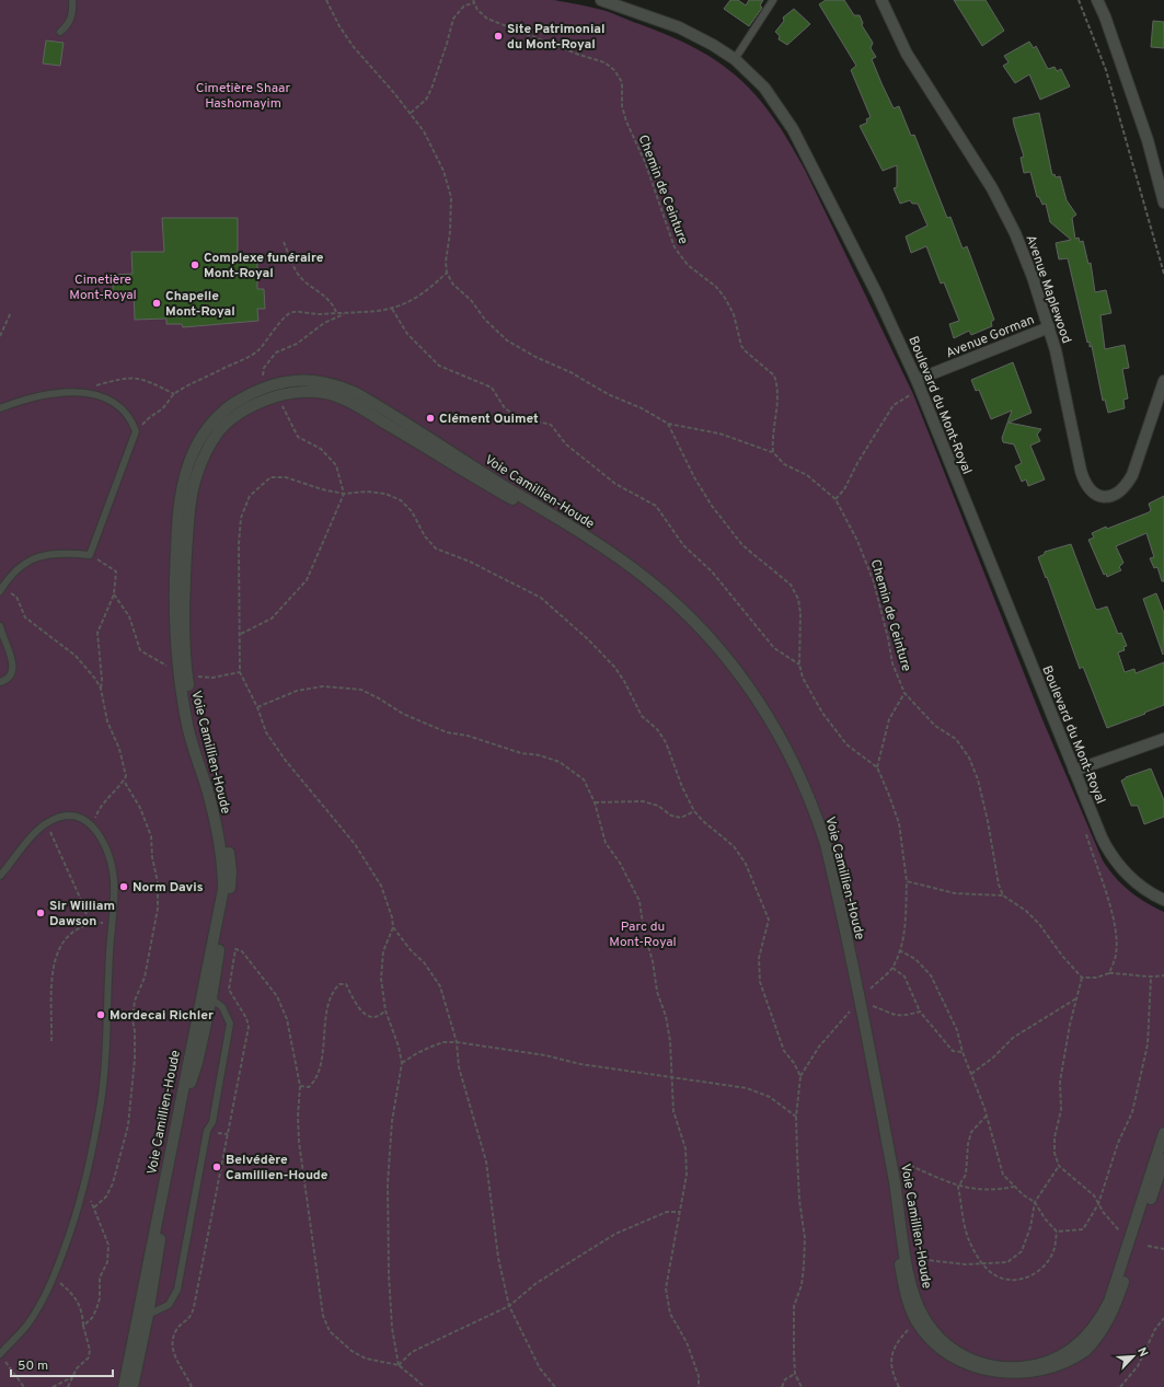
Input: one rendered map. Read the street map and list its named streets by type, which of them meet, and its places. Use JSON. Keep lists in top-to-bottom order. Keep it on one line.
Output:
{"streets":{"street":["Avenue Maplewood","Avenue Gorman","Boulevard du Mont-Royal","Voie Camillien-Houde"],"path":["Chemin de Ceinture"]},"crossings":[["Avenue Maplewood","Avenue Gorman"],["Avenue Gorman","Boulevard du Mont-Royal"]],"parks":["Cimetière Shaar Hashomayim","Cimetière Mont-Royal","Parc du Mont-Royal"],"places":["Site Patrimonial du Mont-Royal","Complexe funéraire Mont-Royal","Chapelle Mont-Royal","Clément Ouimet","Norm Davis","Sir William Dawson","Mordecai Richler","Belvédère Camillien-Houde"],"scale_bar":"50 m","north":"top right"}
